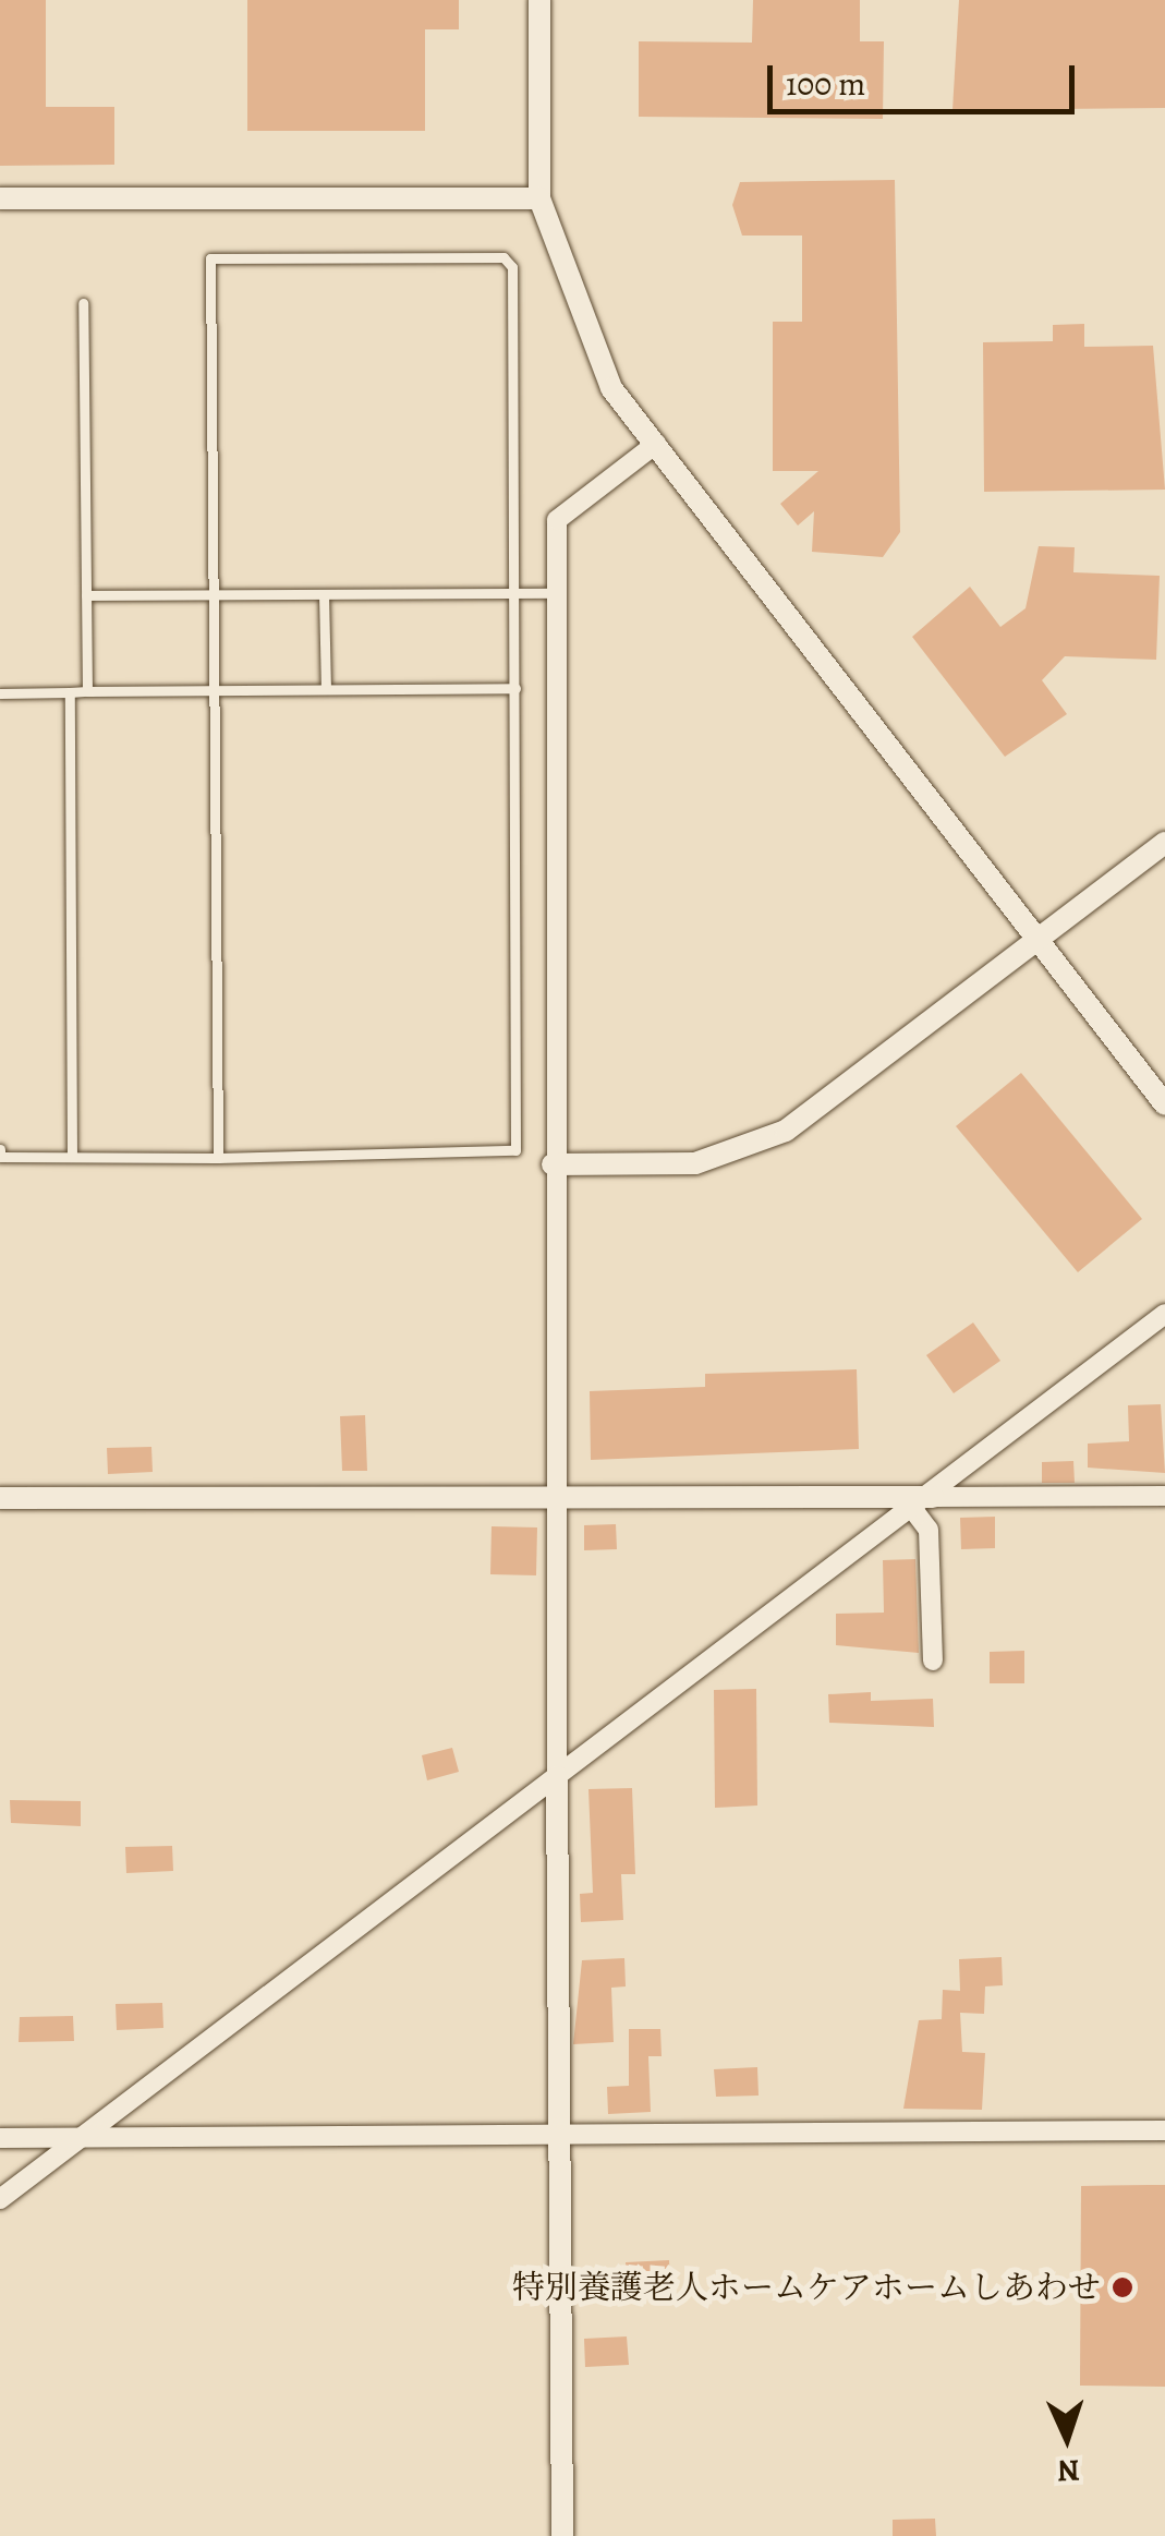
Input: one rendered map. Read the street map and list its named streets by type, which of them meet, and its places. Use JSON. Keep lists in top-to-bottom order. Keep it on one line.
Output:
{"places":["特別養護老人ホームケアホームしあわせ"],"scale_bar":"100 m","north":"bottom"}
